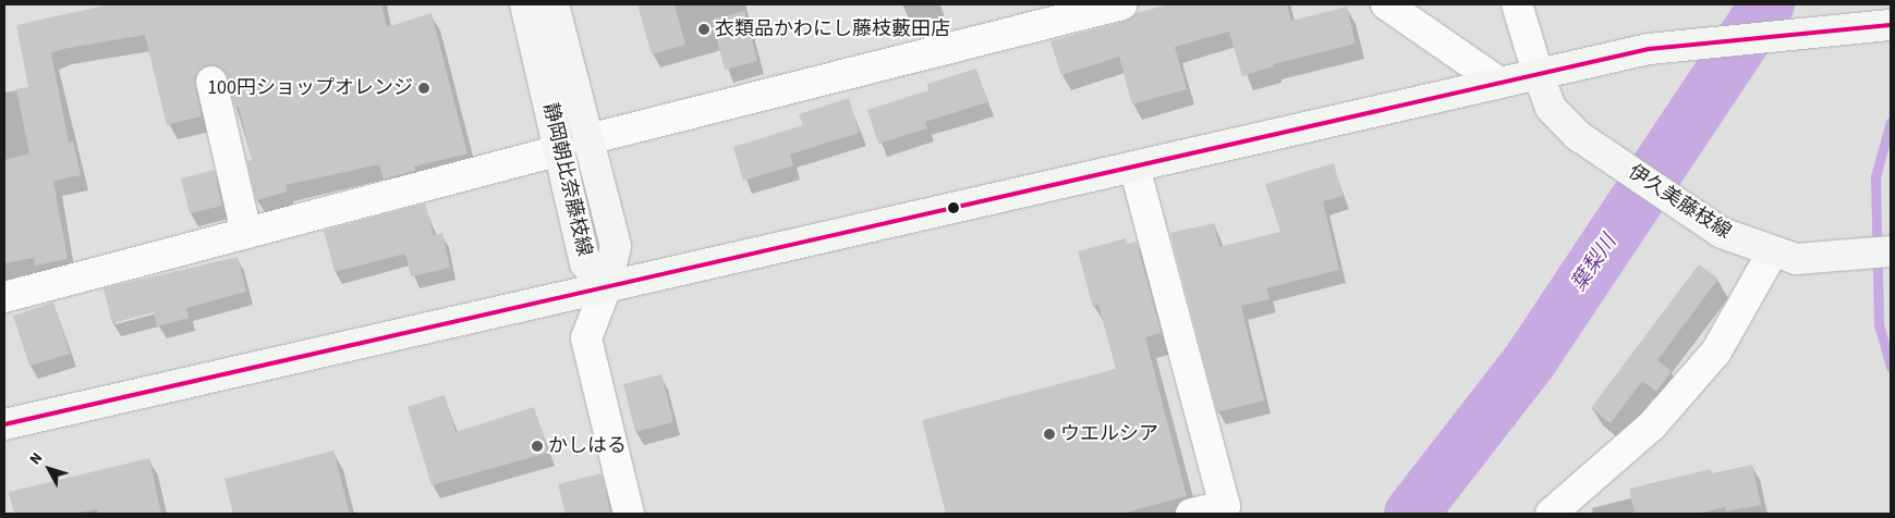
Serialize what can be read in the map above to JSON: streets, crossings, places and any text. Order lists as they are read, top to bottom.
{
  "streets": {
    "main road": ["静岡朝比奈藤枝線", "伊久美藤枝線"]
  },
  "water": ["葉梨川"],
  "places": [
    "衣類品かわにし藤枝藪田店",
    "100円ショップオレンジ",
    "ウエルシア",
    "かしはる"
  ],
  "north": "top left"
}
